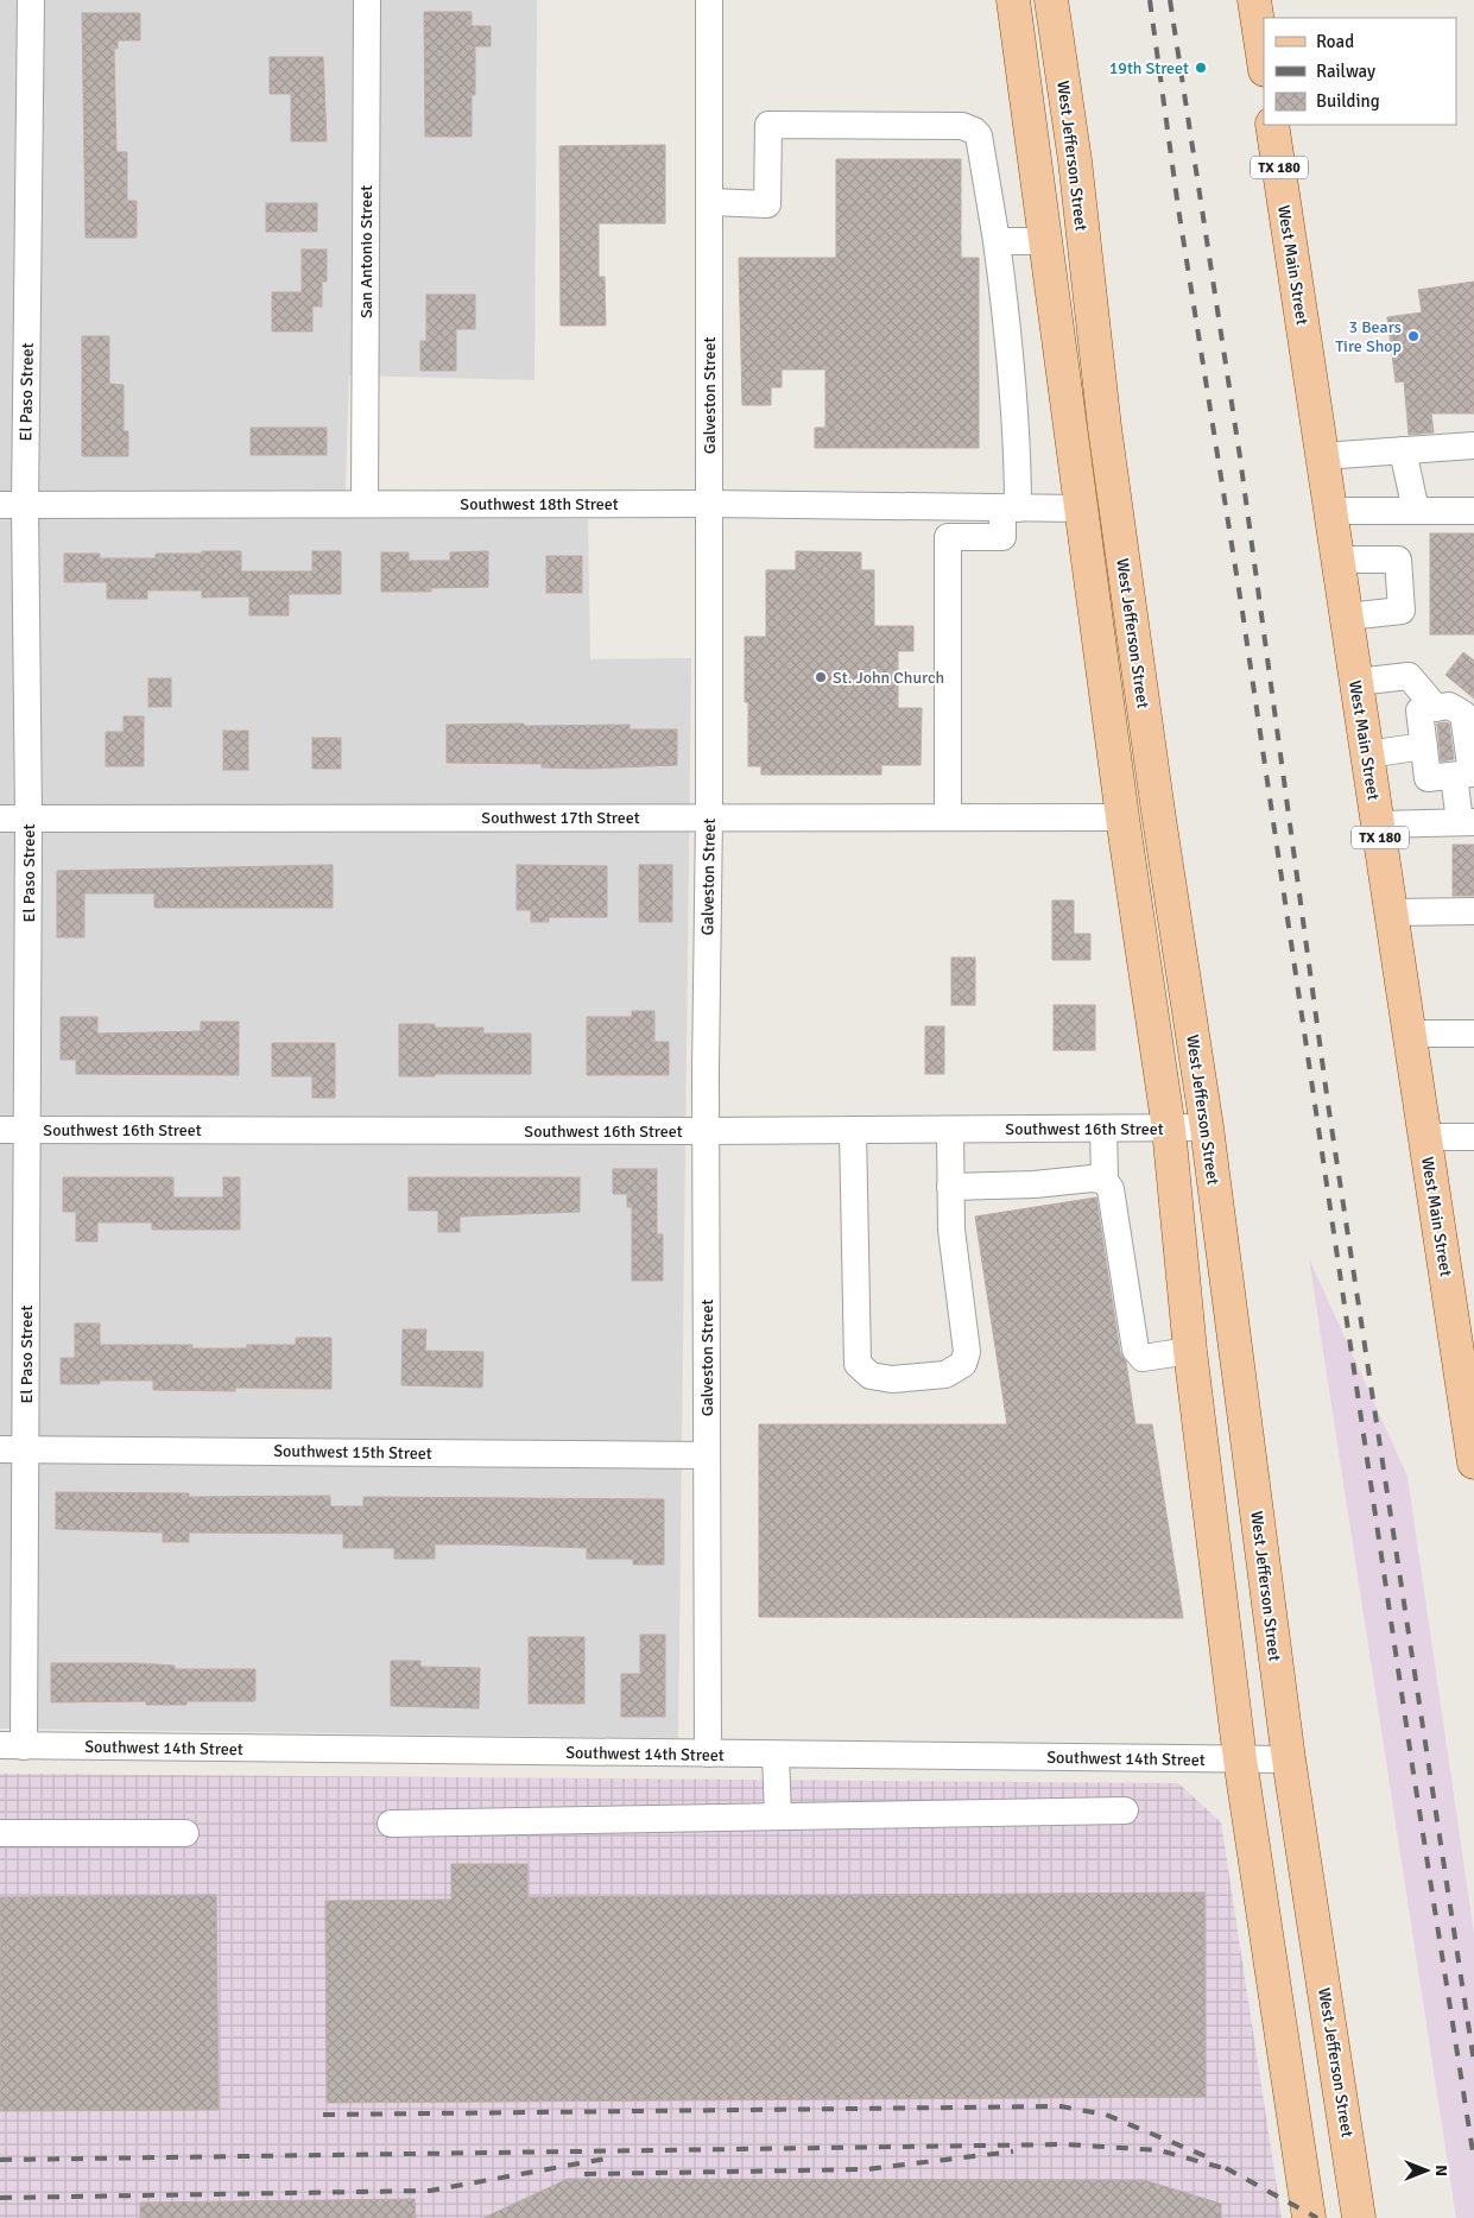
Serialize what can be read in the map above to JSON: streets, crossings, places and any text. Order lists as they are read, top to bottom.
{
  "streets": {
    "main road": ["West Jefferson Street", "TX 180", "West Main Street"],
    "street": [
      "San Antonio Street",
      "El Paso Street",
      "Galveston Street",
      "Southwest 18th Street",
      "Southwest 17th Street",
      "Southwest 16th Street",
      "Southwest 15th Street",
      "Southwest 14th Street"
    ]
  },
  "crossings": [
    ["West Jefferson Street", "Southwest 16th Street"],
    ["West Jefferson Street", "Southwest 14th Street"],
    ["San Antonio Street", "Southwest 18th Street"],
    ["El Paso Street", "Southwest 18th Street"],
    ["El Paso Street", "Southwest 17th Street"],
    ["El Paso Street", "Southwest 16th Street"],
    ["El Paso Street", "Southwest 15th Street"],
    ["El Paso Street", "Southwest 14th Street"],
    ["Galveston Street", "Southwest 18th Street"],
    ["Galveston Street", "Southwest 17th Street"],
    ["Galveston Street", "Southwest 16th Street"],
    ["Galveston Street", "Southwest 15th Street"],
    ["Galveston Street", "Southwest 14th Street"]
  ],
  "places": ["19th Street", "3 Bears Tire Shop", "St. John Church"],
  "legend": ["Road", "Railway", "Building"],
  "north": "right"
}
